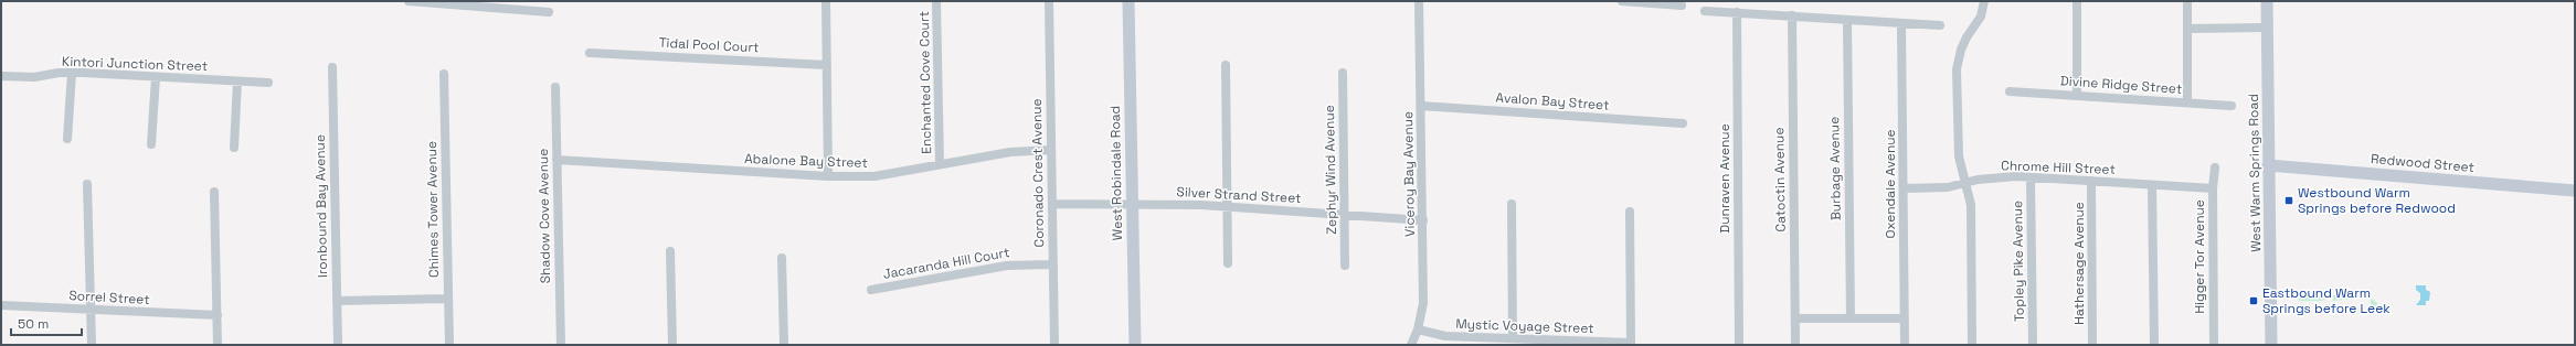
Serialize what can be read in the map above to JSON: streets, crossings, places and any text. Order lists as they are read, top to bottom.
{
  "streets": {
    "main road": ["Redwood Street", "West Robindale Road", "West Warm Springs Road"],
    "street": [
      "Tidal Pool Court",
      "Kintori Junction Street",
      "Enchanted Cove Court",
      "Divine Ridge Street",
      "Avalon Bay Street",
      "Abalone Bay Street",
      "Chrome Hill Street",
      "Burbage Avenue",
      "Zephyr Wind Avenue",
      "Coronado Crest Avenue",
      "Viceroy Bay Avenue",
      "Dunraven Avenue",
      "Catoctin Avenue",
      "Oxendale Avenue",
      "Silver Strand Street",
      "Ironbound Bay Avenue",
      "Chimes Tower Avenue",
      "Shadow Cove Avenue",
      "Higger Tor Avenue",
      "Topley Pike Avenue",
      "Jacaranda Hill Court",
      "Hathersage Avenue",
      "Sorrel Street",
      "Mystic Voyage Street"
    ]
  },
  "crossings": [
    ["Enchanted Cove Court", "Abalone Bay Street"],
    ["Avalon Bay Street", "Viceroy Bay Avenue"],
    ["Abalone Bay Street", "Coronado Crest Avenue"],
    ["Abalone Bay Street", "Shadow Cove Avenue"],
    ["Redwood Street", "West Warm Springs Road"],
    ["Chrome Hill Street", "Oxendale Avenue"],
    ["Chrome Hill Street", "Higger Tor Avenue"],
    ["Chrome Hill Street", "Topley Pike Avenue"],
    ["Chrome Hill Street", "Hathersage Avenue"],
    ["Zephyr Wind Avenue", "Silver Strand Street"],
    ["Coronado Crest Avenue", "Silver Strand Street"],
    ["Coronado Crest Avenue", "Jacaranda Hill Court"],
    ["West Robindale Road", "Silver Strand Street"],
    ["Viceroy Bay Avenue", "Silver Strand Street"],
    ["Viceroy Bay Avenue", "Mystic Voyage Street"]
  ],
  "places": {
    "transit": ["Westbound Warm Springs before Redwood", "Eastbound Warm Springs before Leek"]
  },
  "scale_bar": "50 m"
}
